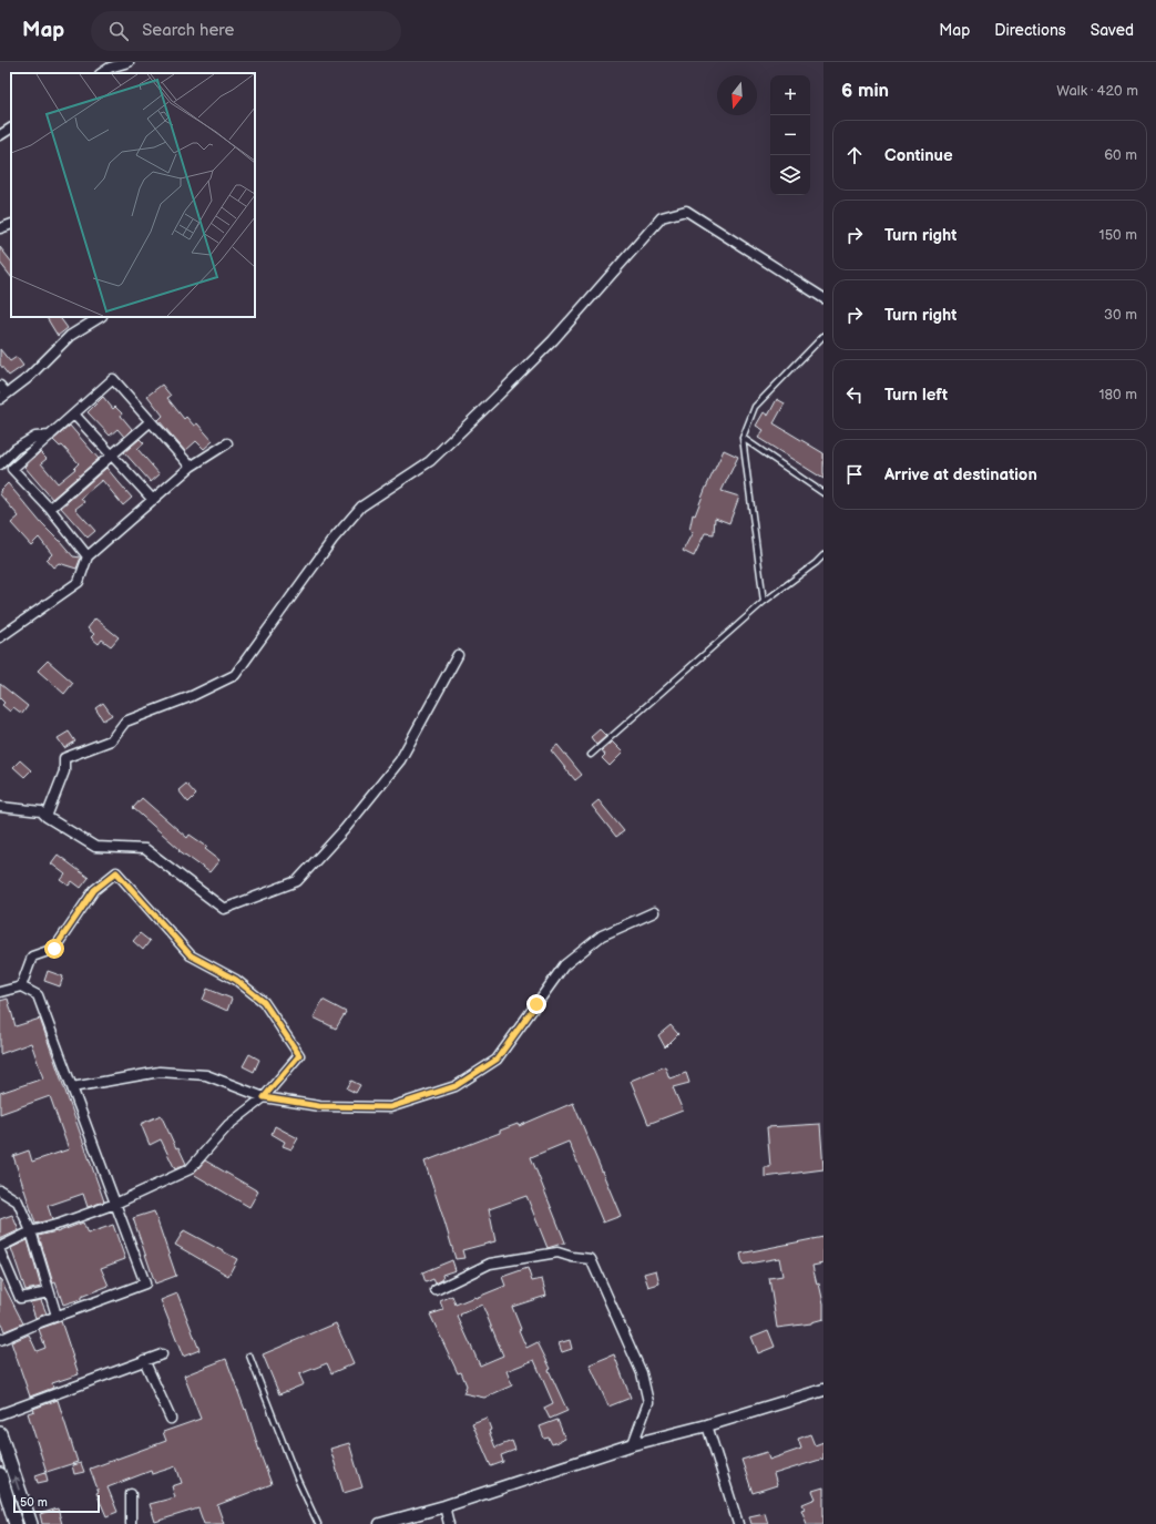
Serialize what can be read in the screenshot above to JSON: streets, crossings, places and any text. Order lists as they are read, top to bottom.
{
  "scale_bar": "50 m",
  "north": "bottom",
  "page": {
    "header": "Map",
    "search": "Search here",
    "nav": ["Map", "Directions", "Saved"],
    "heading": ["6 min", "Walk · 420 m"],
    "map_buttons": ["+", "−"],
    "list": [
      ["Continue", "60 m"],
      ["Turn right", "150 m"],
      ["Turn right", "30 m"],
      ["Turn left", "180 m"],
      "Arrive at destination"
    ],
    "scale": "50 m"
  }
}
